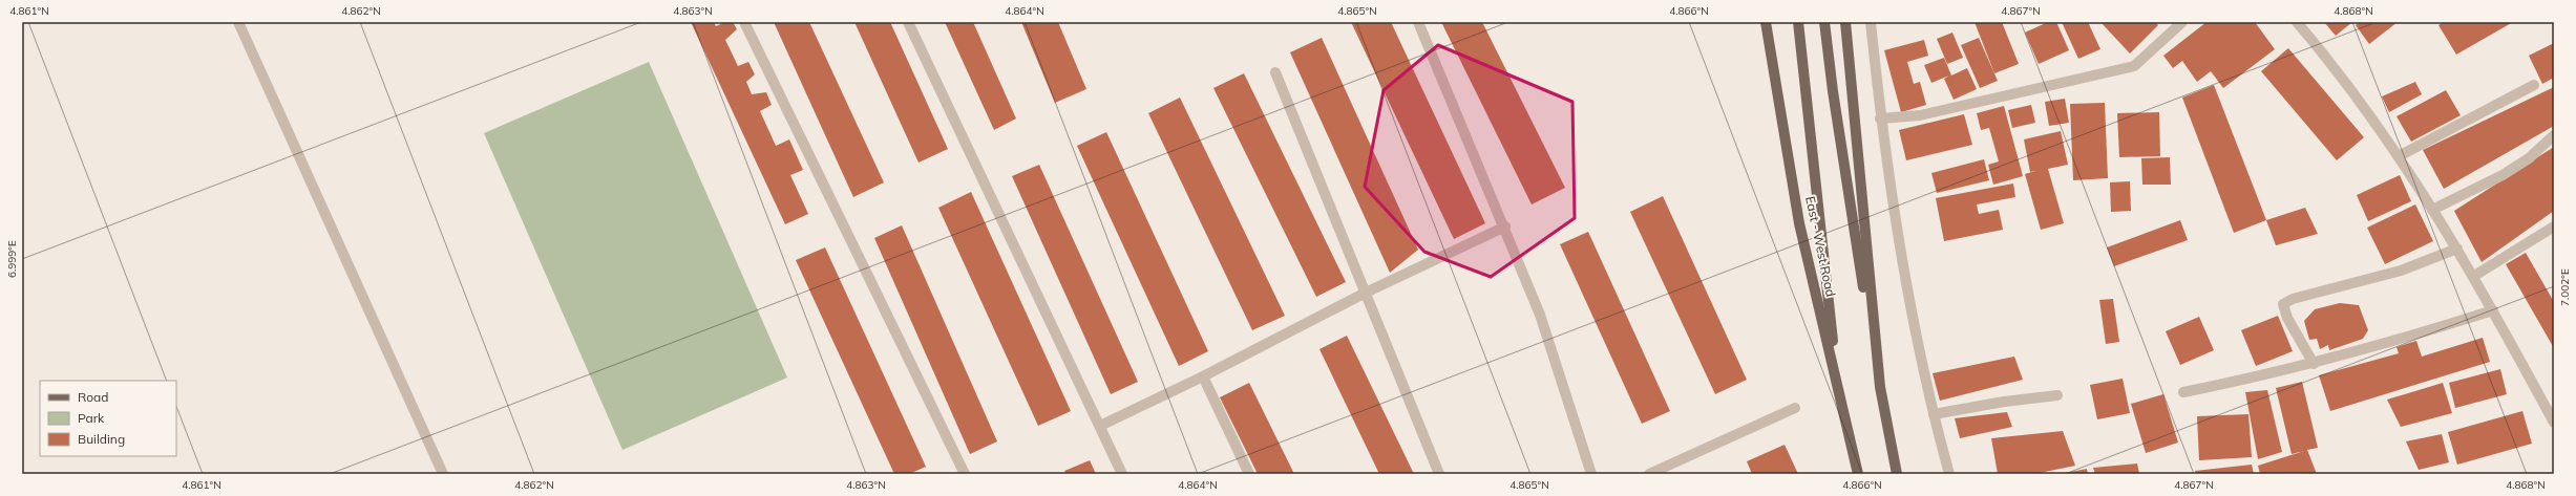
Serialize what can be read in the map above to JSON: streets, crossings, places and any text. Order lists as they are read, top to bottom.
{
  "streets": {
    "main road": ["East - West Road"]
  },
  "legend": ["Road", "Park", "Building"],
  "coordinates": [
    "4.861°N",
    "4.862°N",
    "4.863°N",
    "4.864°N",
    "4.865°N",
    "4.866°N",
    "4.867°N",
    "4.868°N",
    "6.999°E",
    "7.002°E"
  ]
}
